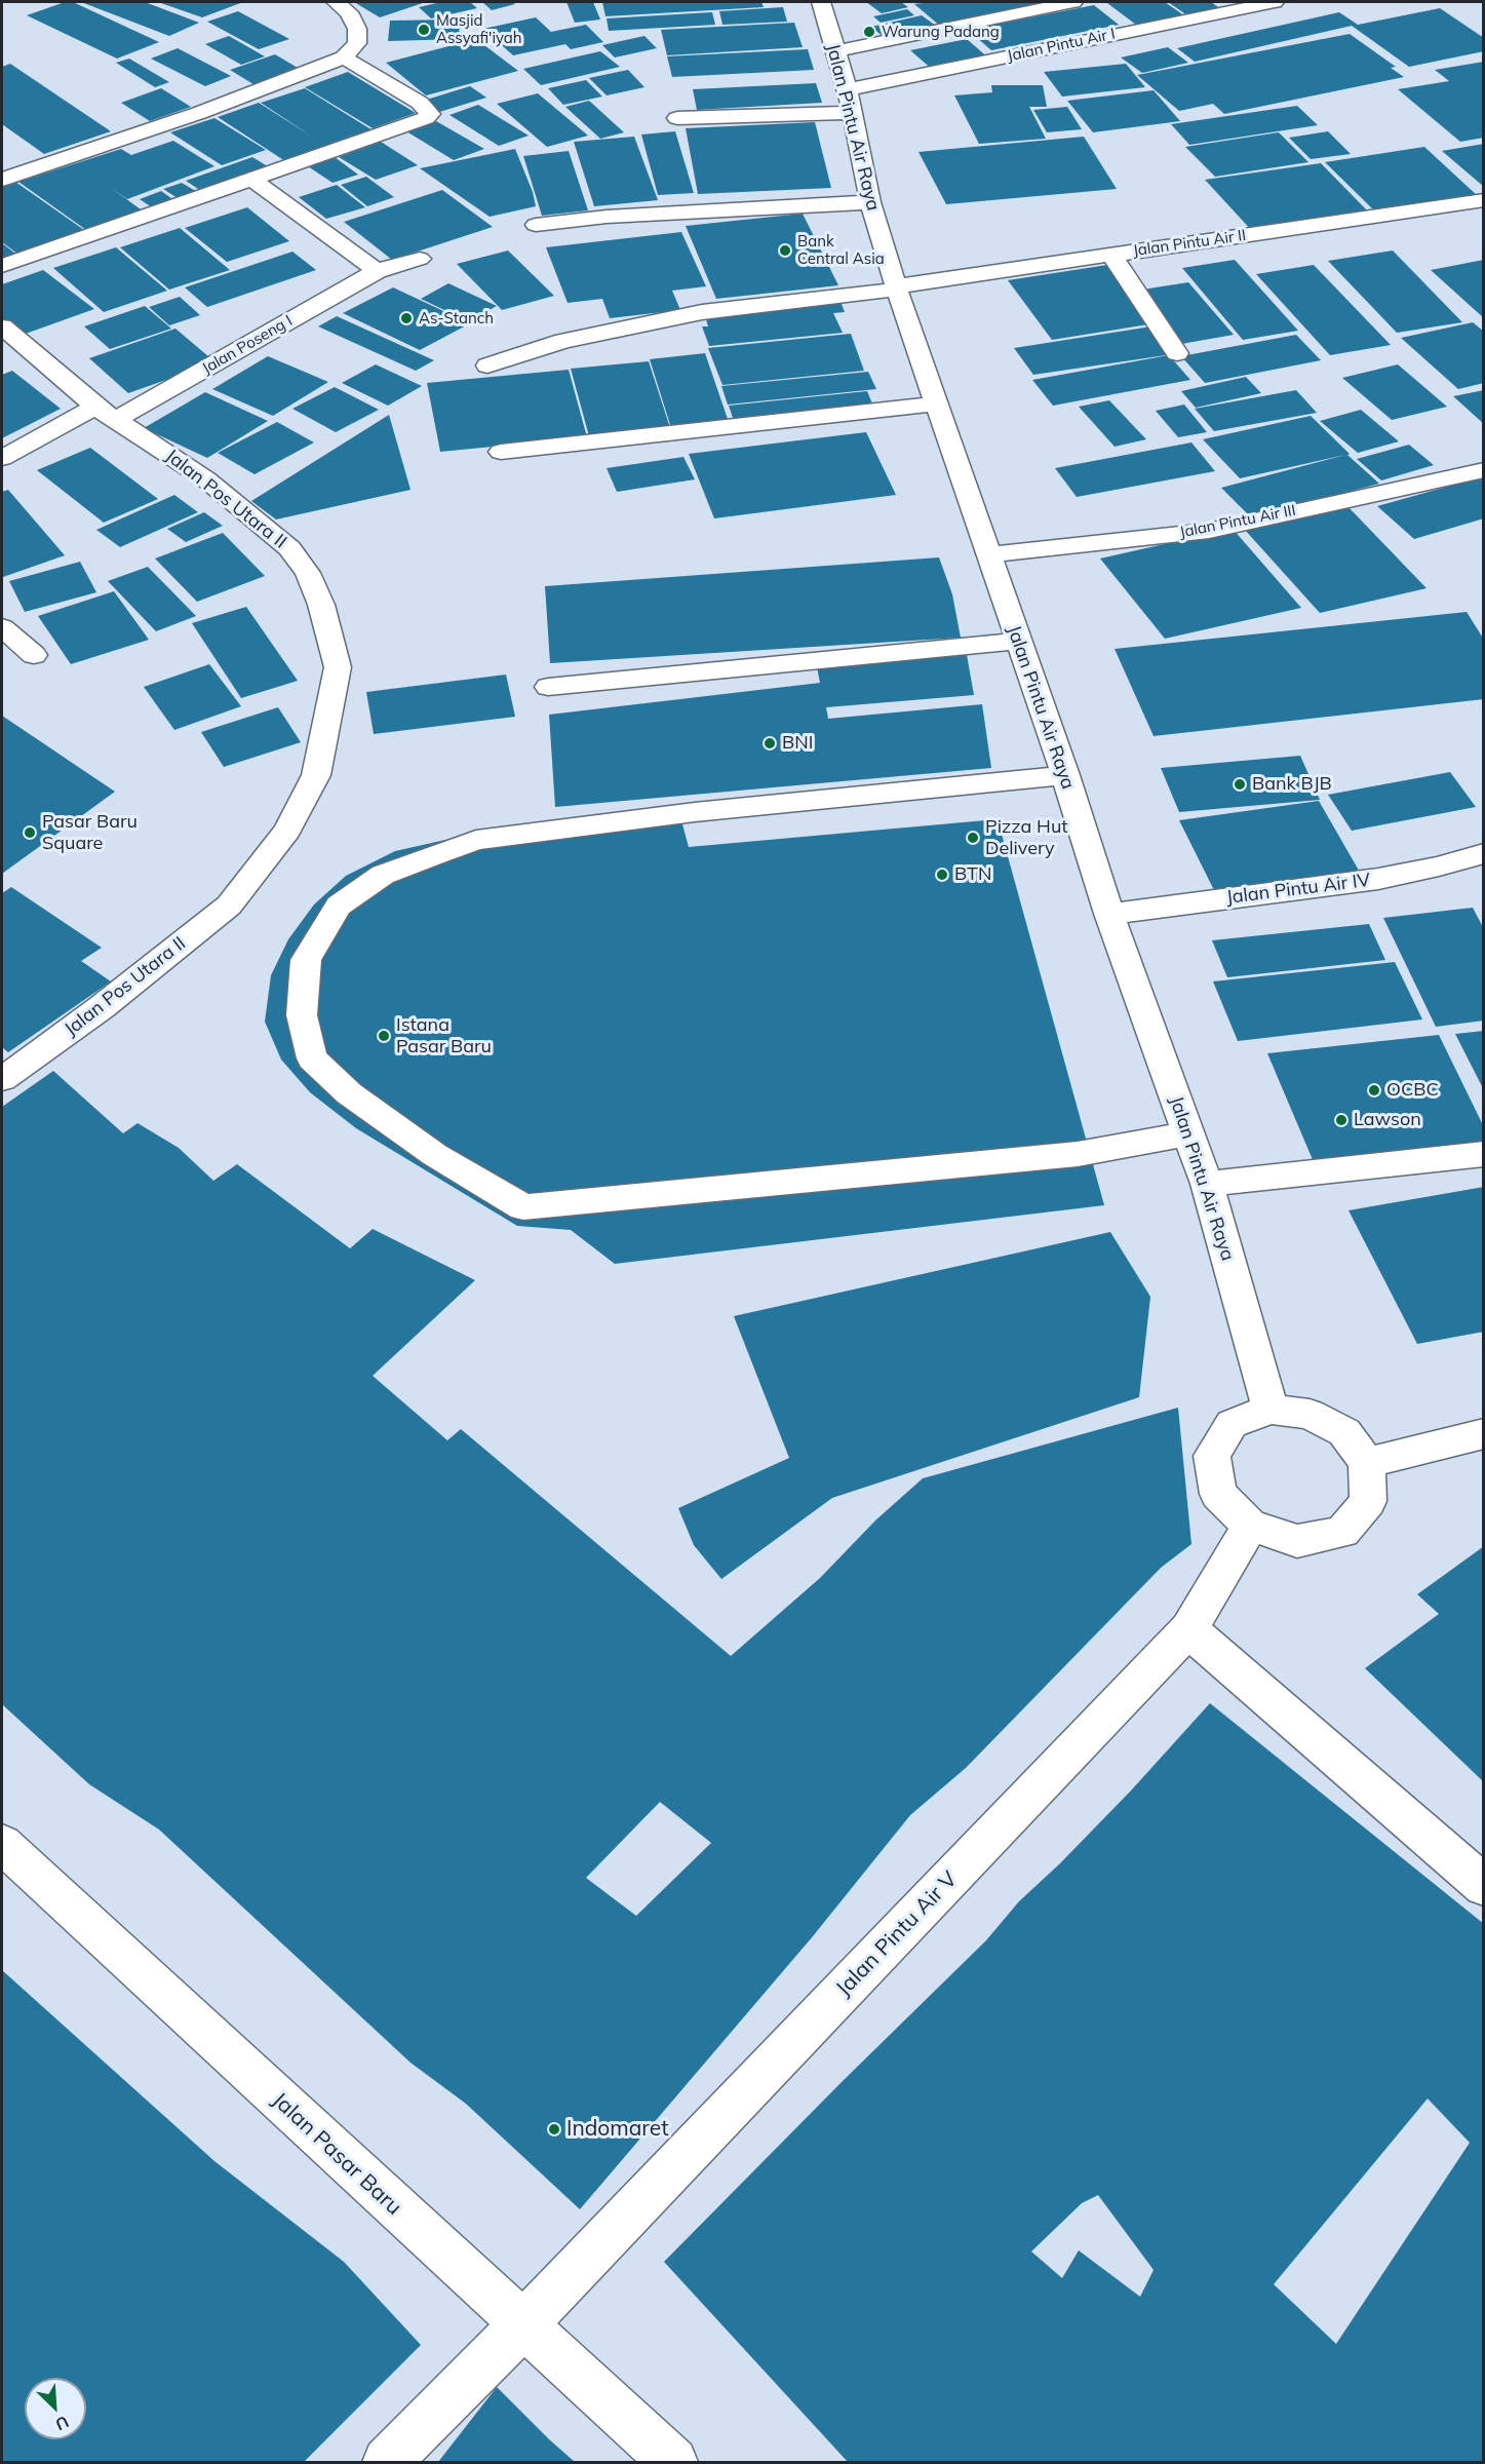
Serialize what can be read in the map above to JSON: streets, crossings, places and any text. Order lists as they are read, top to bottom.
{
  "streets": {
    "street": [
      "Jalan Pintu Air I",
      "Jalan Pintu Air Raya",
      "Jalan Pintu Air II",
      "Jalan Poseng I",
      "Jalan Pos Utara II",
      "Jalan Pintu Air III",
      "Jalan Pintu Air IV",
      "Jalan Pintu Air V",
      "Jalan Pasar Baru"
    ]
  },
  "crossings": [
    ["Jalan Pintu Air I", "Jalan Pintu Air Raya"],
    ["Jalan Pintu Air Raya", "Jalan Pintu Air II"],
    ["Jalan Pintu Air Raya", "Jalan Pintu Air III"],
    ["Jalan Pintu Air Raya", "Jalan Pintu Air IV"],
    ["Jalan Pintu Air Raya", "Jalan Pintu Air V"],
    ["Jalan Poseng I", "Jalan Pos Utara II"],
    ["Jalan Pintu Air V", "Jalan Pasar Baru"]
  ],
  "places": [
    "Masjid Assyafi'iyah",
    "Warung Padang",
    "Bank Central Asia",
    "As-Stanch",
    "BNI",
    "Bank BJB",
    "Pasar Baru Square",
    "Pizza Hut Delivery",
    "BTN",
    "Istana Pasar Baru",
    "OCBC",
    "Lawson",
    "Indomaret"
  ],
  "north": "bottom right"
}
